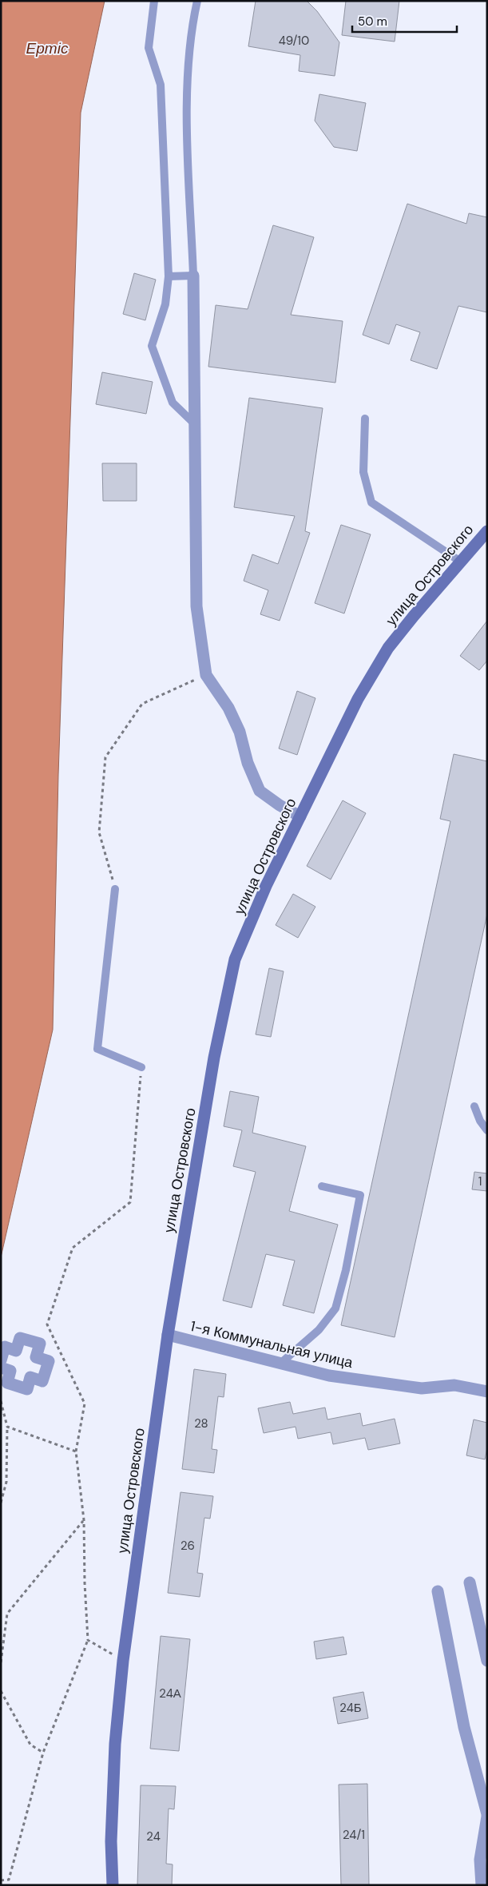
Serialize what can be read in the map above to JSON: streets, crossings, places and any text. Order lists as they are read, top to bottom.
{
  "streets": {
    "main road": ["улица Островского"],
    "street": ["1-я Коммунальная улица"]
  },
  "crossings": [
    ["улица Островского", "1-я Коммунальная улица"]
  ],
  "water": ["Ертіс"],
  "house_numbers": [
    "49/10",
    "1",
    "28",
    "26",
    "24А",
    "24Б",
    "24/1",
    "24"
  ],
  "scale_bar": "50 m"
}
